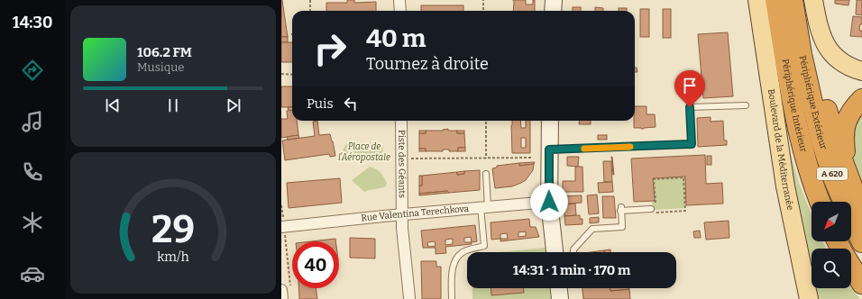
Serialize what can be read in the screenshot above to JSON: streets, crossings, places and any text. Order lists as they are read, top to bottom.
{
  "streets": {
    "highway": ["Périphérique Extérieur", "Périphérique Intérieur", "A 620"],
    "main road": ["Boulevard de la Méditerranée"],
    "street": ["Piste des Géants", "Rue Valentina Terechkova"]
  },
  "crossings": [
    ["Piste des Géants", "Rue Valentina Terechkova"]
  ],
  "parks": ["Place de l'Aéropostale"],
  "north": "bottom left",
  "page": {
    "tabs": "14:30",
    "turn": ["40 m", "Tournez à droite"],
    "song": ["106.2 FM", "Musique"],
    "then": "Puis",
    "limit": "40",
    "trip": "14:31 · 1 min · 170 m",
    "gauge": ["29", "km/h"]
  }
}
